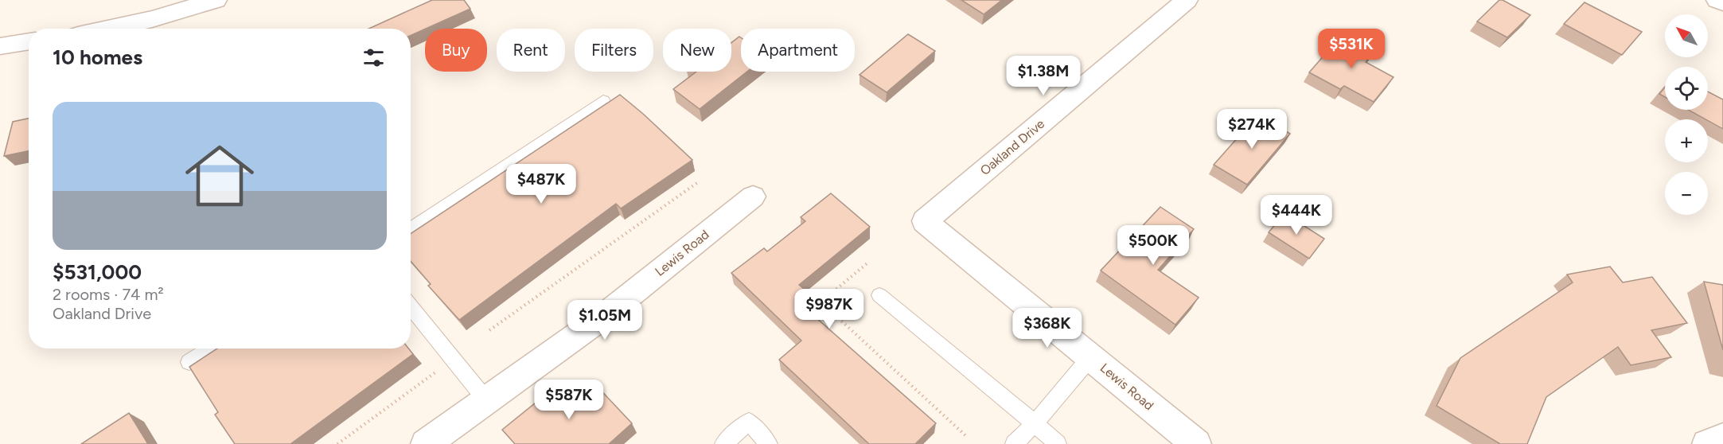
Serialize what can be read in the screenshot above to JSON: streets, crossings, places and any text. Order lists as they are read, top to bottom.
{
  "streets": {
    "street": ["Oakland Drive", "Lewis Road"]
  },
  "crossings": [
    ["Oakland Drive", "Lewis Road"]
  ],
  "north": "top left",
  "page": {
    "map_buttons": ["+", "−"],
    "price": [
      "$531K",
      "$1.38M",
      "$274K",
      "$487K",
      "$444K",
      "$500K",
      "$987K",
      "$1.05M",
      "$368K",
      "$587K"
    ],
    "chip": [
      "Buy",
      "Rent",
      "Filters",
      "New",
      "Apartment"
    ],
    "heading": "10 homes",
    "list": [
      {
        "name": "$531,000",
        "note": "2 rooms · 74 m² · Oakland Drive"
      }
    ]
  }
}
